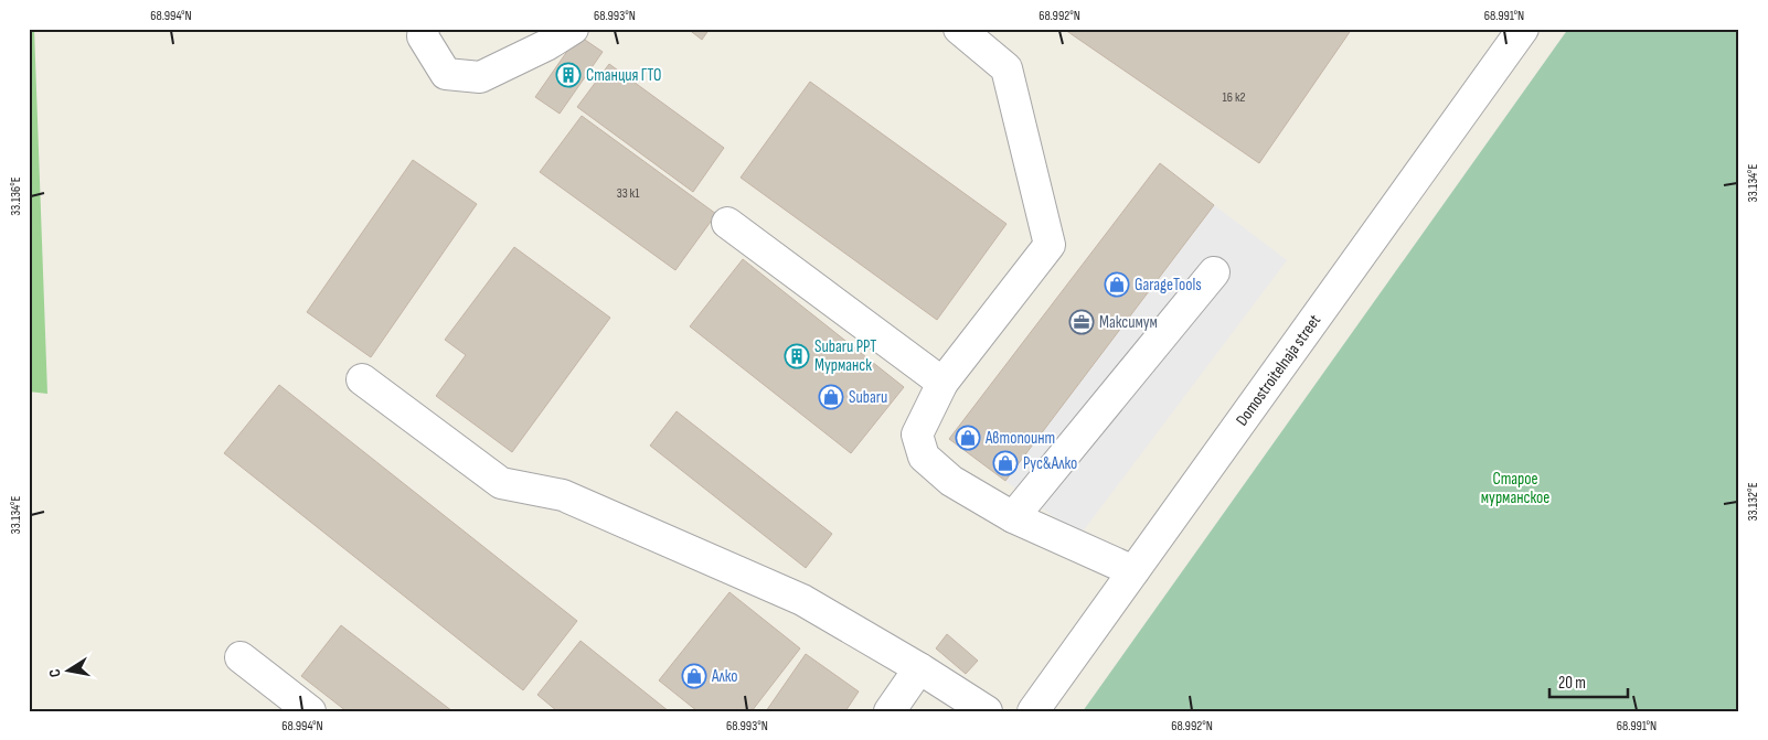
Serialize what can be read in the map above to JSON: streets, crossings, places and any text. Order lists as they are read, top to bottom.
{
  "streets": {
    "street": ["Domostroitelnaja street"]
  },
  "parks": ["Старое мурманское"],
  "places": {
    "building": ["Станция ГТО", "Subaru РРТ Мурманск"],
    "shop": [
      "GarageTools",
      "Subaru",
      "Автопоинт",
      "Рус&Алко",
      "Алко"
    ],
    "office": ["Максимум"]
  },
  "house_numbers": ["16 к2", "33 к1"],
  "scale_bar": "20 m",
  "north": "left",
  "coordinates": [
    "68.994°N",
    "68.993°N",
    "68.992°N",
    "68.991°N",
    "33.134°E",
    "33.136°E",
    "33.132°E"
  ]
}
